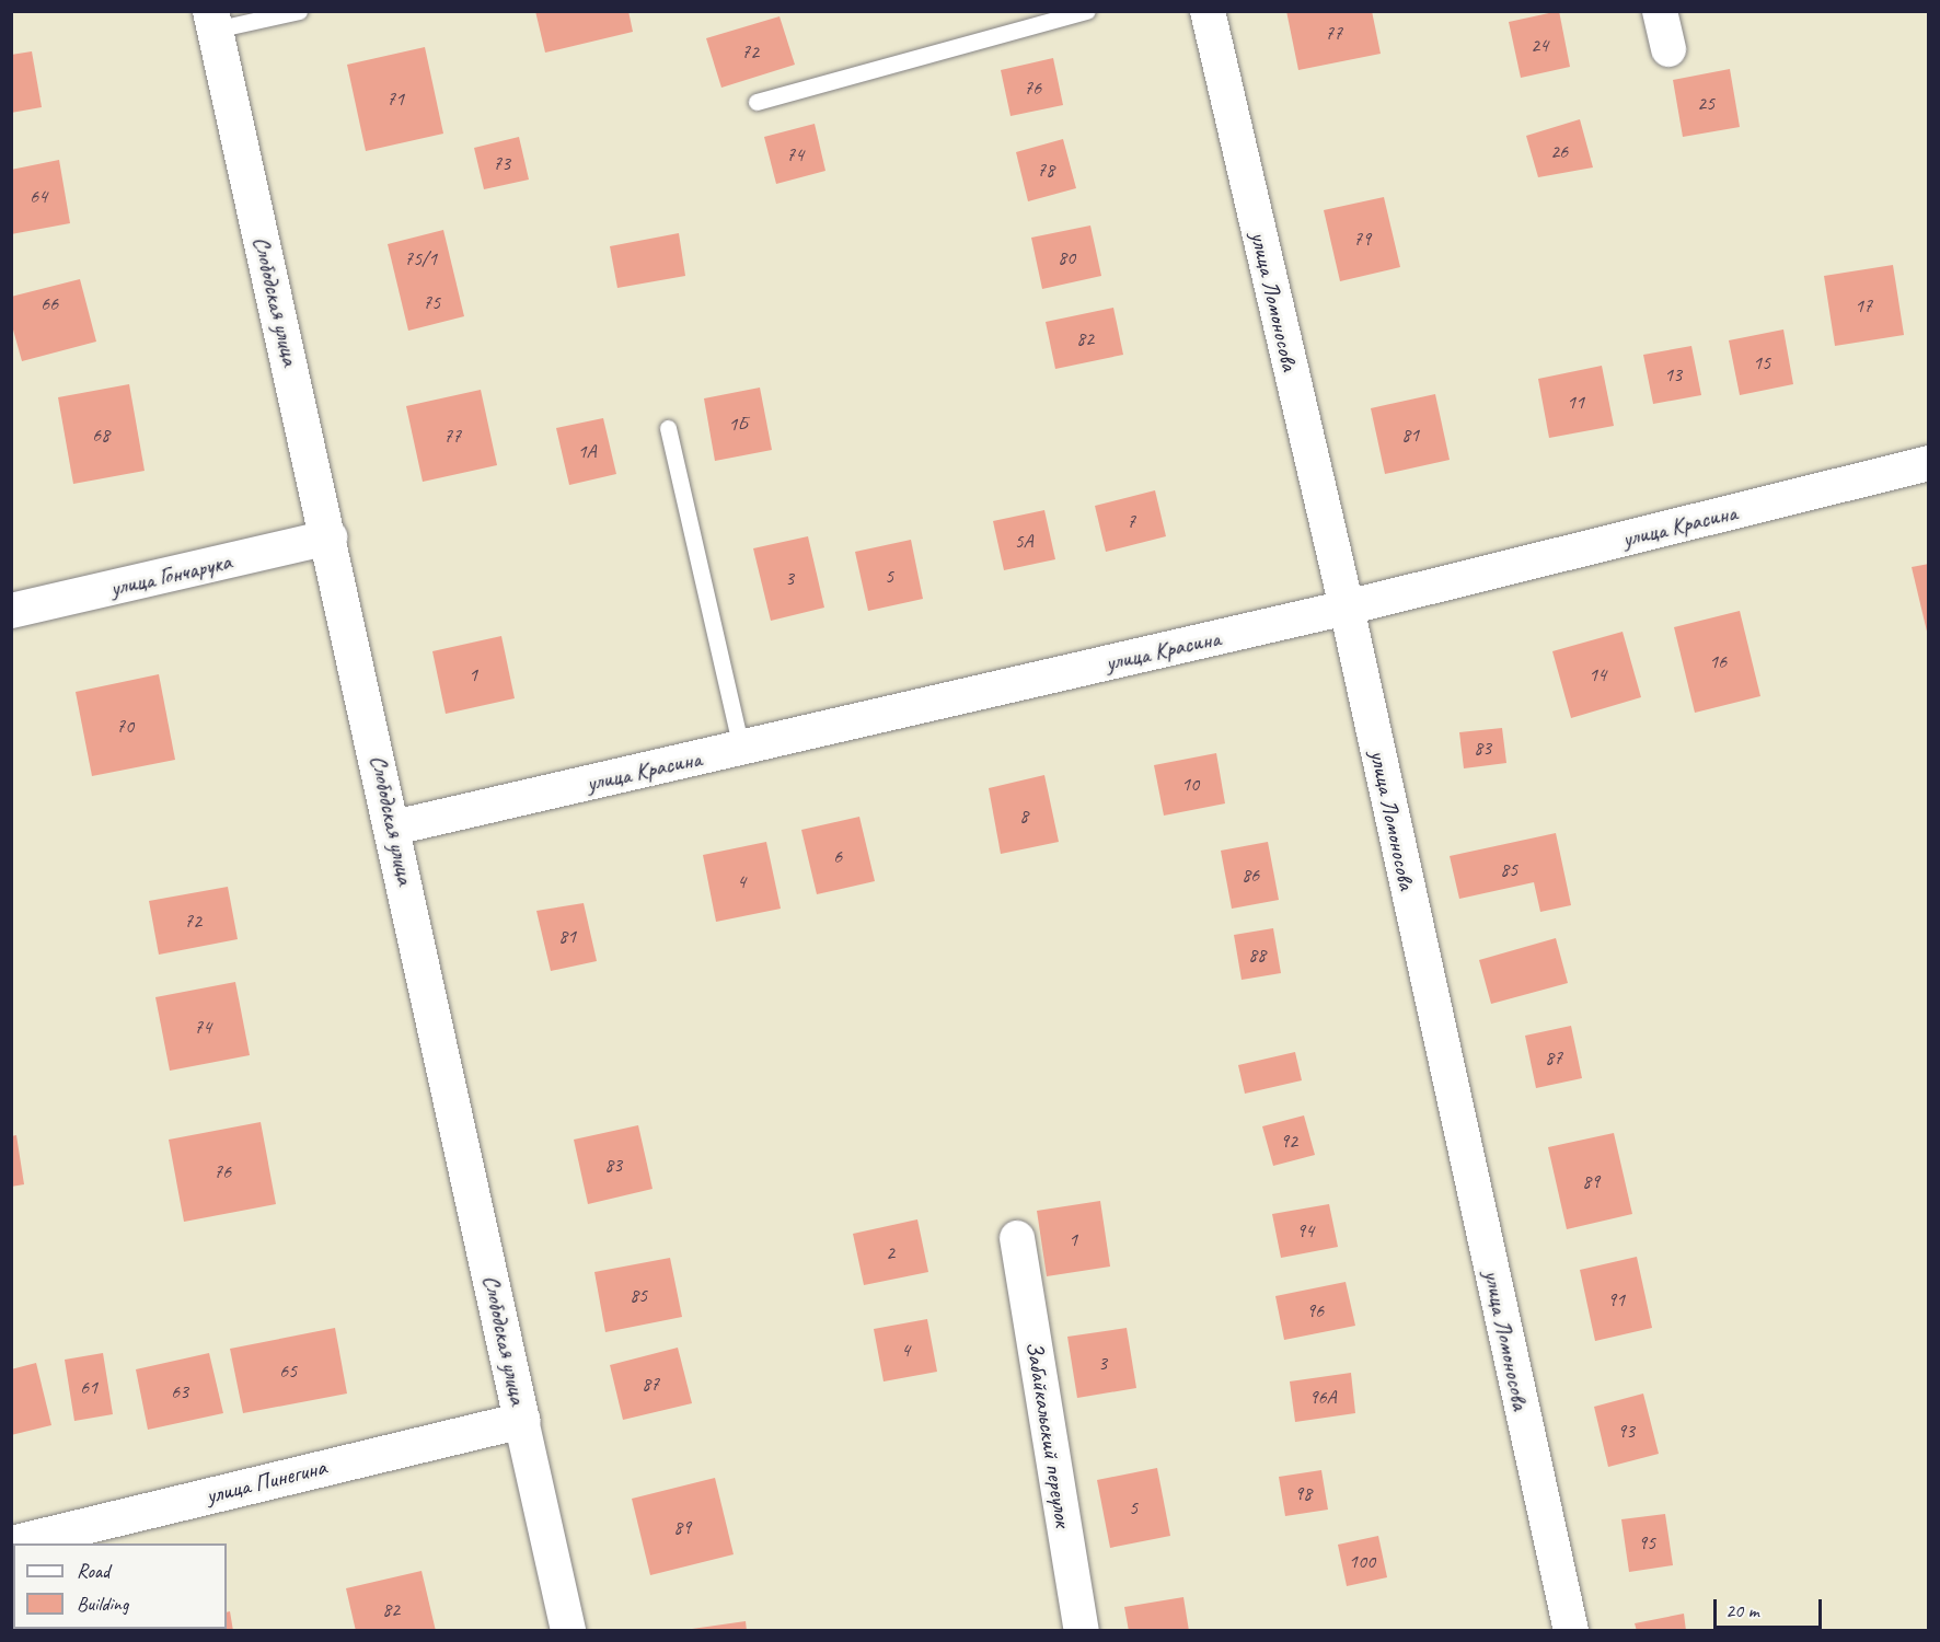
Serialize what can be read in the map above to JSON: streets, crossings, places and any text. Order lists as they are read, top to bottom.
{
  "streets": {
    "street": [
      "Слободская улица",
      "улица Ломоносова",
      "улица Красина",
      "улица Гончарука",
      "Забайкальский переулок",
      "улица Пинегина"
    ]
  },
  "crossings": [
    ["Слободская улица", "улица Красина"],
    ["Слободская улица", "улица Гончарука"],
    ["Слободская улица", "улица Пинегина"],
    ["улица Ломоносова", "улица Красина"]
  ],
  "house_numbers": [
    "77",
    "24",
    "72",
    "76",
    "71",
    "25",
    "26",
    "74",
    "73",
    "78",
    "64",
    "79",
    "80",
    "75/1",
    "75",
    "66",
    "17",
    "82",
    "15",
    "13",
    "11",
    "1Б",
    "68",
    "81",
    "77",
    "1А",
    "7",
    "5А",
    "5",
    "3",
    "16",
    "1",
    "14",
    "70",
    "83",
    "10",
    "8",
    "6",
    "85",
    "86",
    "4",
    "72",
    "81",
    "88",
    "74",
    "87",
    "92",
    "83",
    "76",
    "89",
    "94",
    "1",
    "2",
    "85",
    "91",
    "96",
    "4",
    "3",
    "65",
    "87",
    "61",
    "63",
    "96А",
    "93",
    "98",
    "5",
    "89",
    "95",
    "100",
    "82"
  ],
  "legend": ["Road", "Building"],
  "scale_bar": "20 m"
}
